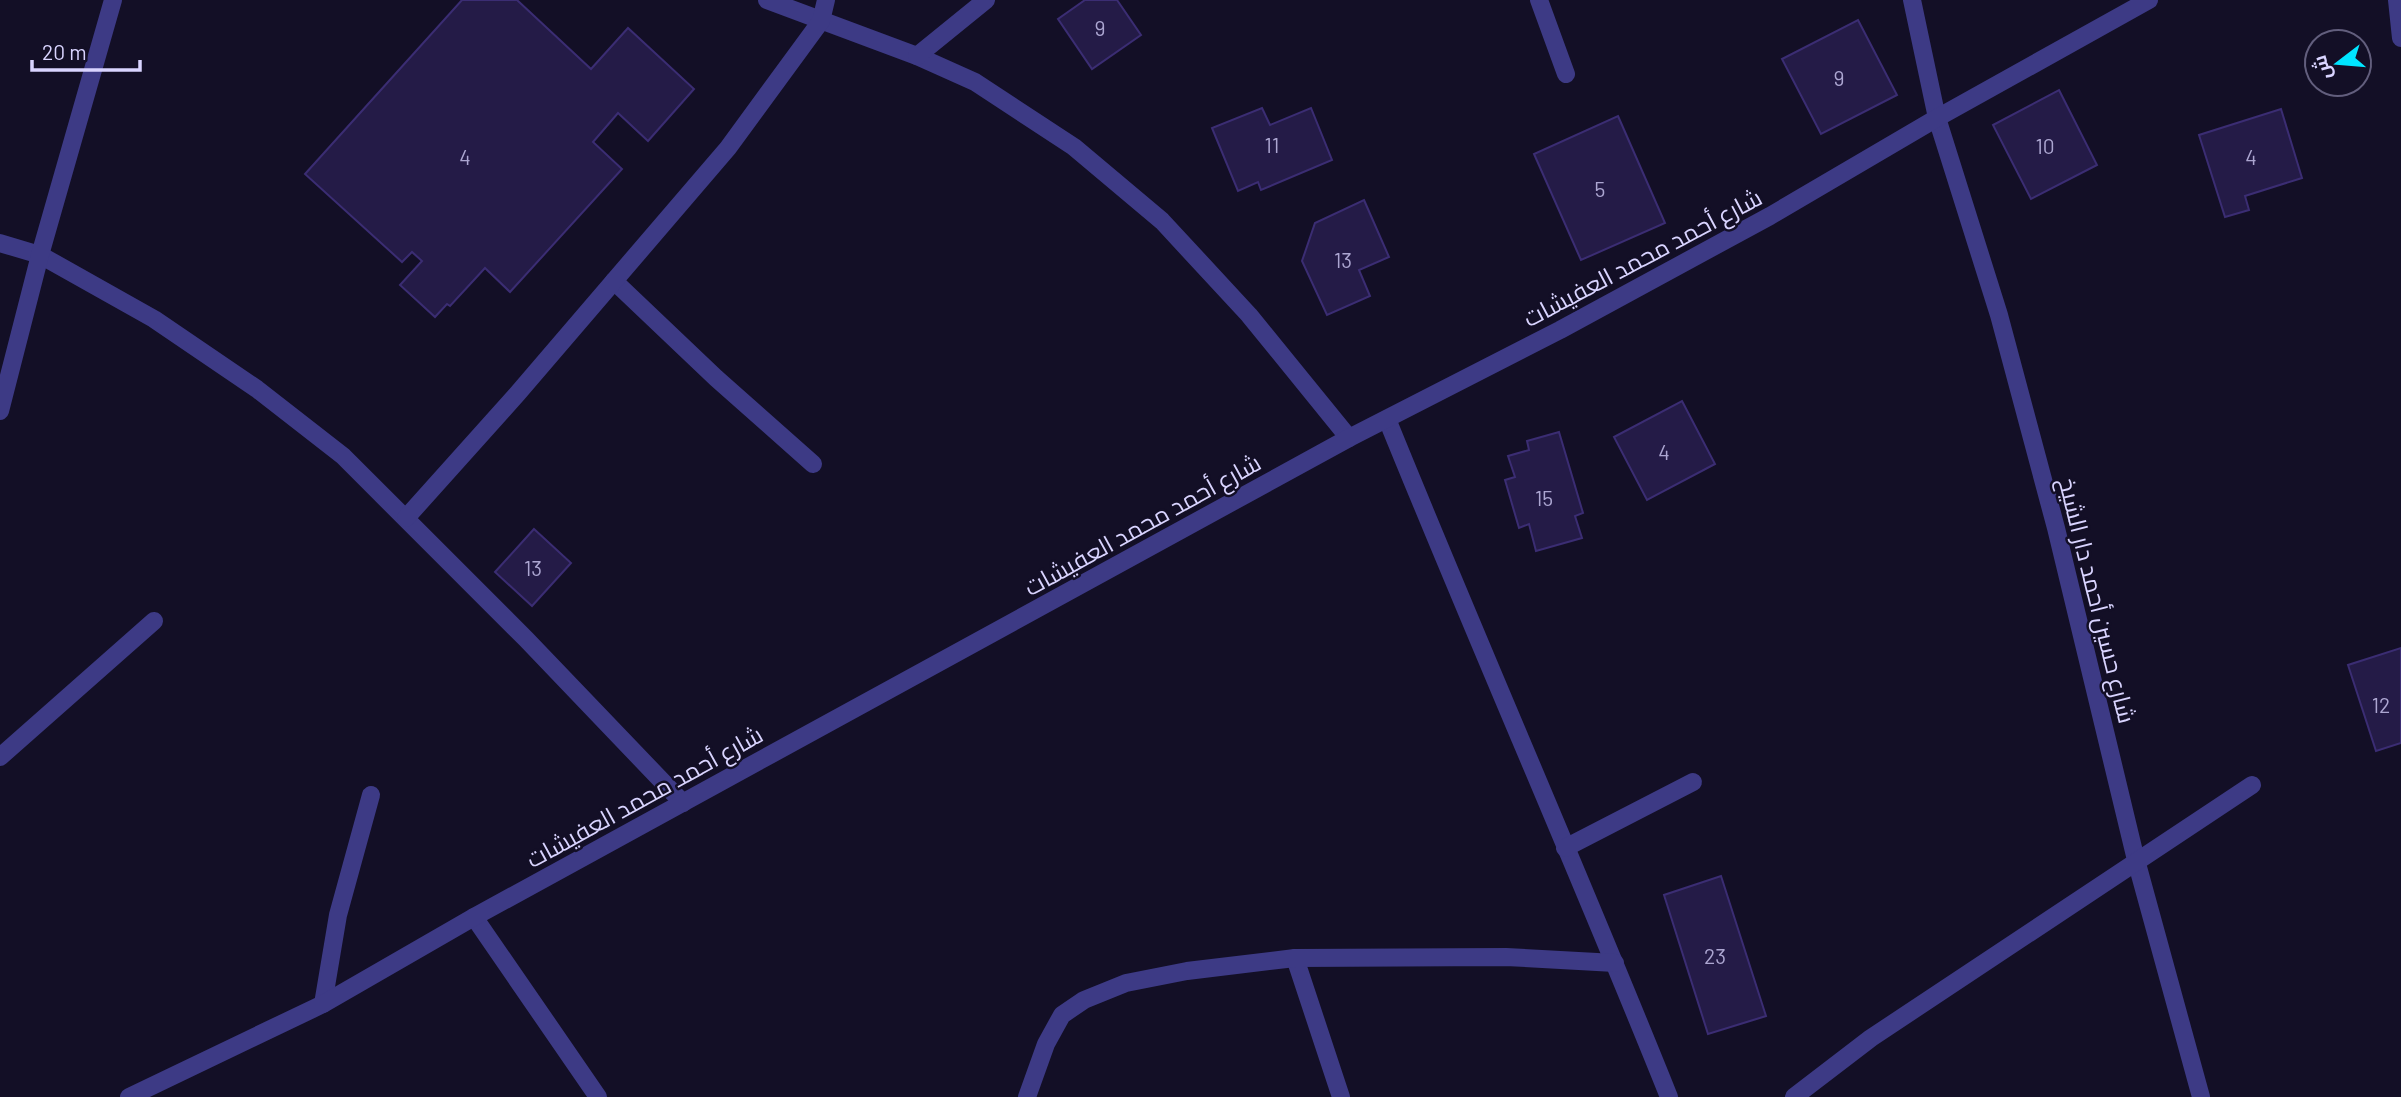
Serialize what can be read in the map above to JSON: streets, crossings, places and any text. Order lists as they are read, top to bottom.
{
  "streets": {
    "street": ["شارع أحمد محمد العفيشات", "شارع حسين أحمد دار الشيخ"]
  },
  "crossings": [
    ["شارع أحمد محمد العفيشات", "شارع حسين أحمد دار الشيخ"]
  ],
  "house_numbers": [
    "9",
    "9",
    "11",
    "10",
    "4",
    "4",
    "5",
    "13",
    "4",
    "15",
    "13",
    "12",
    "23"
  ],
  "scale_bar": "20 m",
  "north": "left"
}
